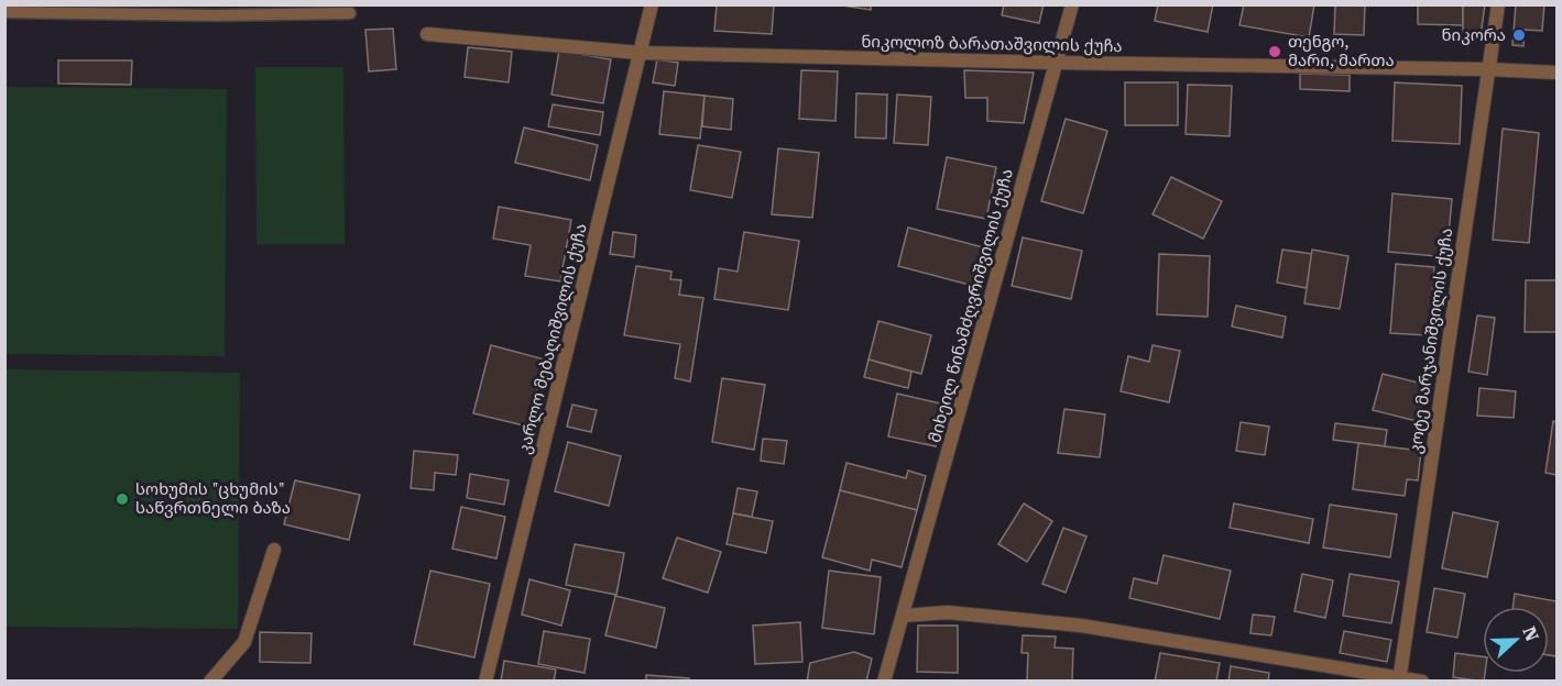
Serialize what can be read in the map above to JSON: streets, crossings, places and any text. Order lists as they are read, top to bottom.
{
  "streets": {
    "street": [
      "ნიკოლოზ ბარათაშვილის ქუჩა",
      "მიხეილ წინამძღვრიშვილის ქუჩა",
      "კარლო მებაღიშვილის ქუჩა",
      "კოტე მარჯანიშვილის ქუჩა"
    ]
  },
  "crossings": [
    ["ნიკოლოზ ბარათაშვილის ქუჩა", "მიხეილ წინამძღვრიშვილის ქუჩა"],
    ["ნიკოლოზ ბარათაშვილის ქუჩა", "კარლო მებაღიშვილის ქუჩა"],
    ["ნიკოლოზ ბარათაშვილის ქუჩა", "კოტე მარჯანიშვილის ქუჩა"]
  ],
  "places": ["ნიკორა", "თენგო, მარი, მართა", "სოხუმის \"ცხუმის\" საწვრთნელი ბაზა"],
  "north": "right"
}
